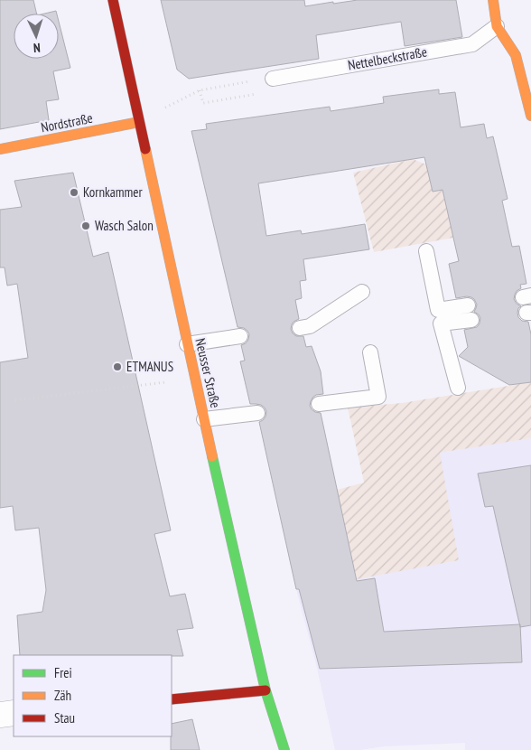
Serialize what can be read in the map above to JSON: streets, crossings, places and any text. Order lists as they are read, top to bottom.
{
  "streets": {
    "main road": ["Nordstraße", "Neusser Straße"],
    "lane": ["Nettelbeckstraße"]
  },
  "crossings": [
    ["Nordstraße", "Neusser Straße"]
  ],
  "places": ["Kornkammer", "Wasch Salon", "ETMANUS"],
  "legend": ["Frei", "Zäh", "Stau"],
  "north": "bottom"
}
